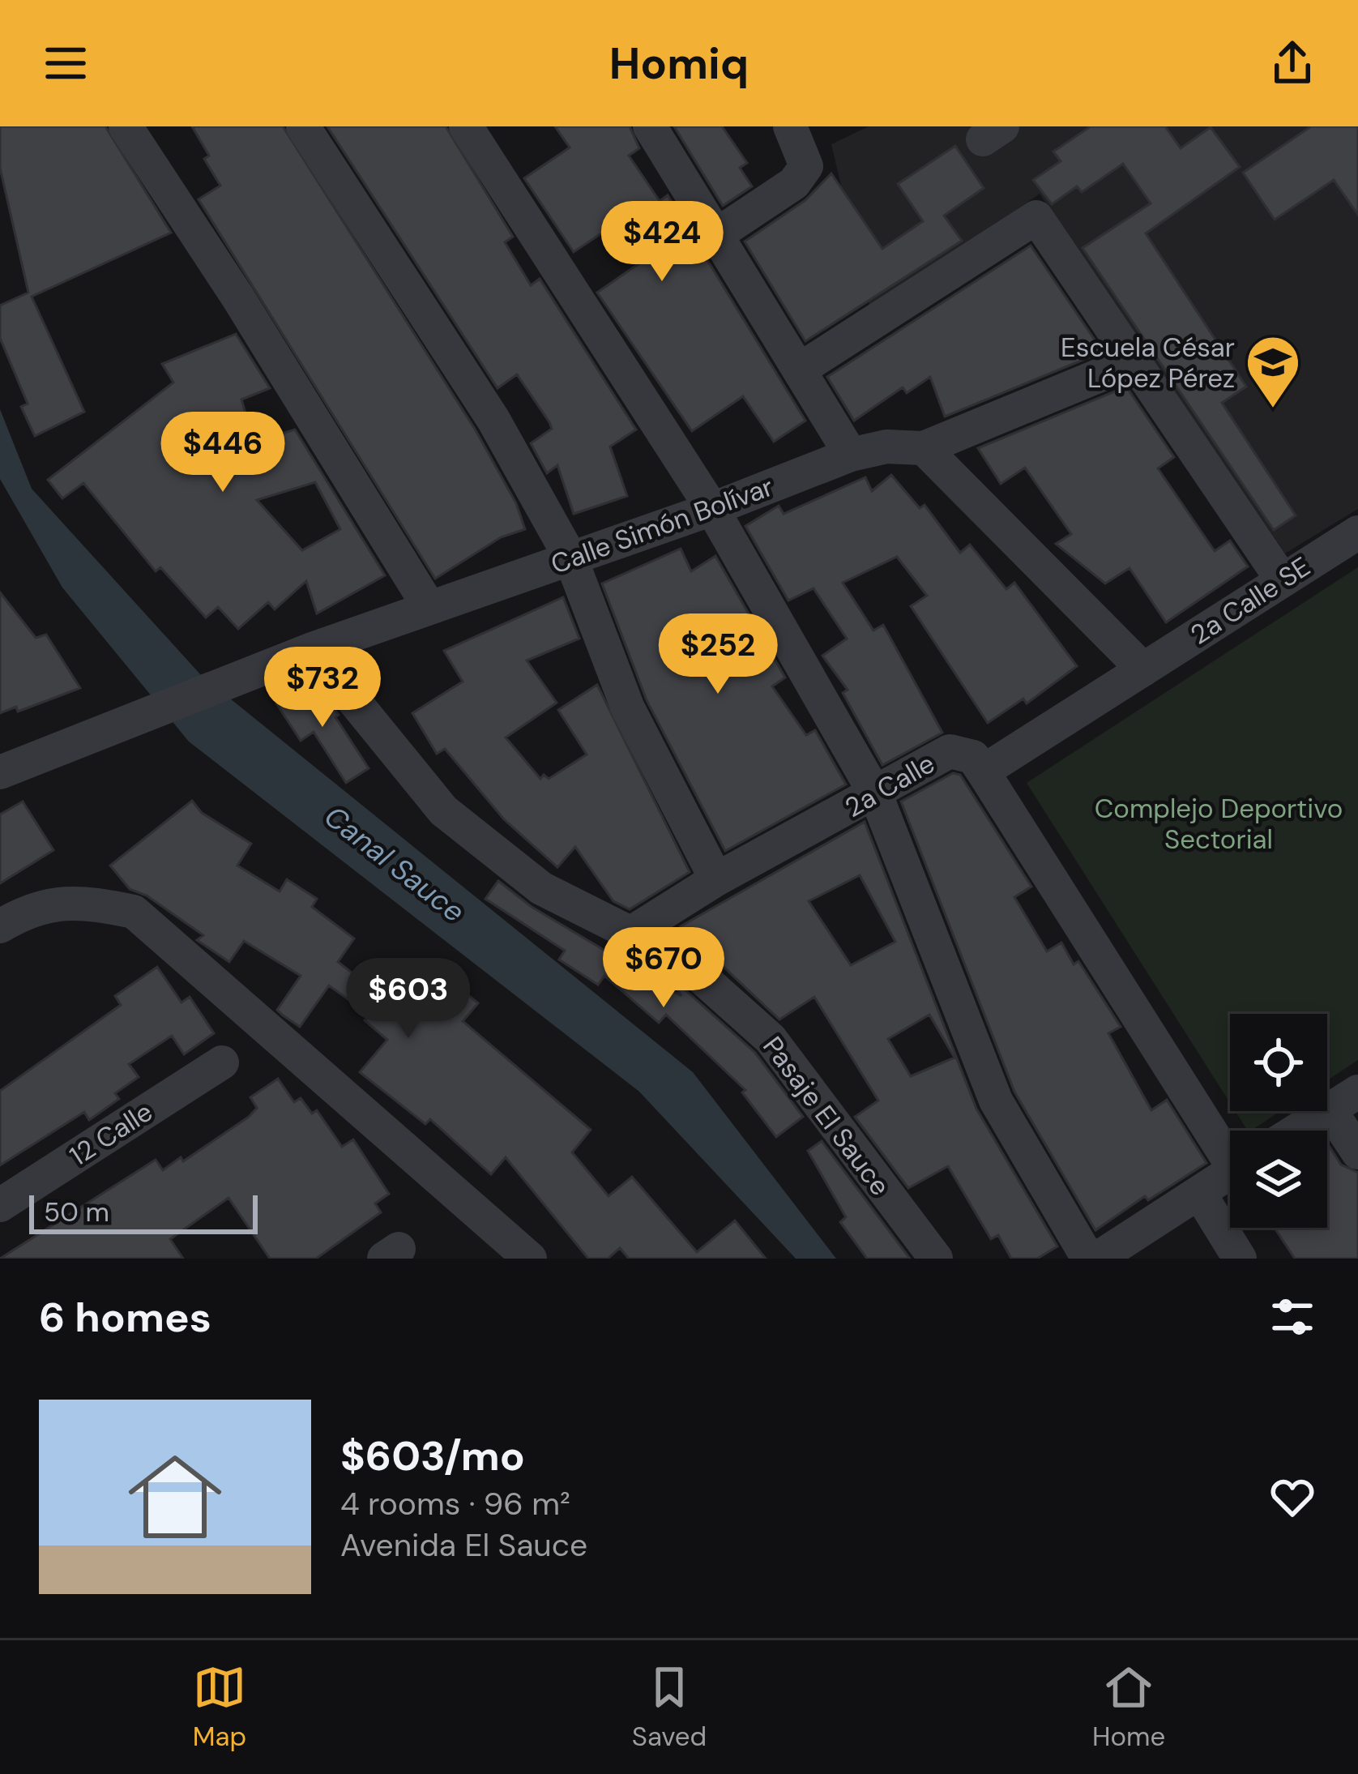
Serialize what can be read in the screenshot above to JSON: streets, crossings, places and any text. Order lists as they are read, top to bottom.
{
  "streets": {
    "street": [
      "Calle Simón Bolívar",
      "2a Calle SE",
      "2a Calle",
      "Pasaje El Sauce",
      "12 Calle"
    ]
  },
  "crossings": [
    ["Calle Simón Bolívar", "Pasaje El Sauce"],
    ["2a Calle", "Pasaje El Sauce"]
  ],
  "water": ["Canal Sauce"],
  "parks": ["Complejo Deportivo Sectorial"],
  "places": {
    "school or university": ["Escuela César López Pérez"]
  },
  "scale_bar": "50 m",
  "page": {
    "header": "Homiq",
    "price": [
      "$424",
      "$446",
      "$252",
      "$732",
      "$670",
      "$603"
    ],
    "scale": "50 m",
    "heading": "6 homes",
    "list": [
      {
        "name": "$603/mo",
        "note": "4 rooms · 96 m² · Avenida El Sauce"
      }
    ],
    "tabs": ["Map", "Saved", "Home"]
  }
}
